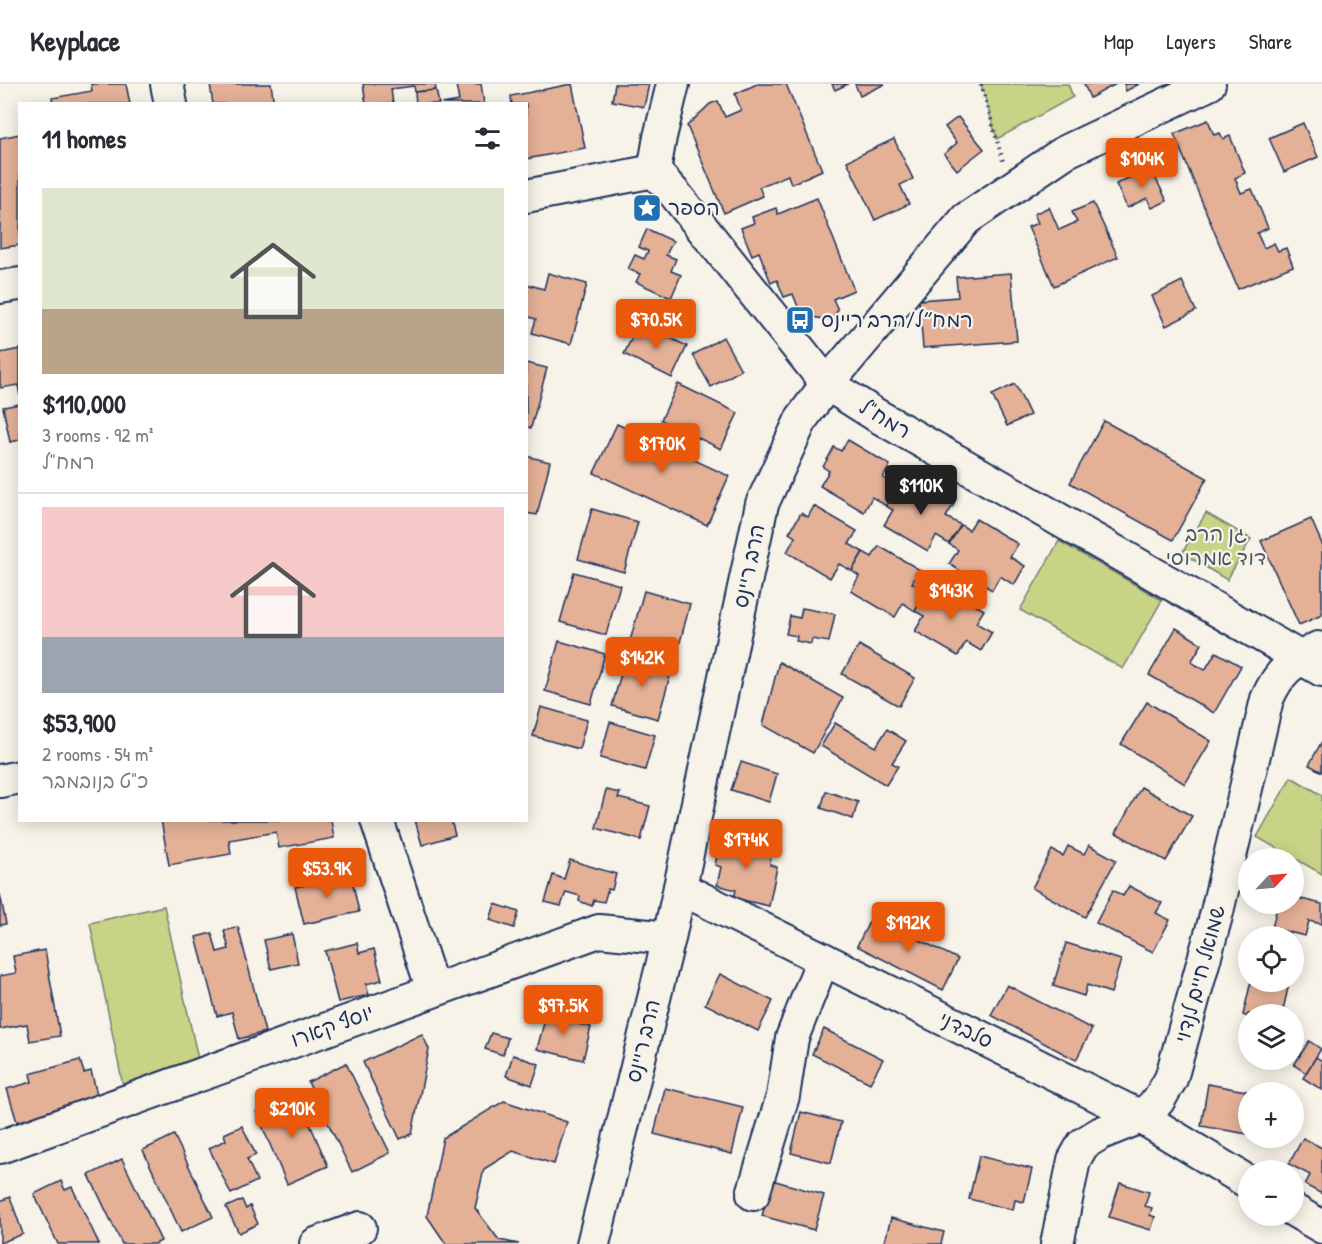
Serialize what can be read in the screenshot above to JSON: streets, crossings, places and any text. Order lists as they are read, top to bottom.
{
  "streets": {
    "street": [
      "רמח\"ל",
      "הרב ריינס",
      "שמואל חיים לנדוי",
      "יוסף קארו",
      "סלבדני"
    ]
  },
  "crossings": [
    ["רמח\"ל", "הרב ריינס"],
    ["רמח\"ל", "שמואל חיים לנדוי"],
    ["הרב ריינס", "יוסף קארו"],
    ["הרב ריינס", "סלבדני"],
    ["שמואל חיים לנדוי", "סלבדני"]
  ],
  "parks": ["גן הרב דוד אמרוסי"],
  "places": {
    "place": ["הספר"],
    "bus stop": ["רמח״ל/הרב ריינס"]
  },
  "north": "top right",
  "page": {
    "header": "Keyplace",
    "nav": ["Map", "Layers", "Share"],
    "heading": "11 homes",
    "price": [
      "$104K",
      "$70.5K",
      "$170K",
      "$110K",
      "$143K",
      "$142K",
      "$174K",
      "$53.9K",
      "$192K",
      "$97.5K",
      "$210K"
    ],
    "list": [
      {
        "name": "$110,000",
        "note": "3 rooms · 92 m² · רמח\"ל"
      },
      {
        "name": "$53,900",
        "note": "2 rooms · 54 m² · כ\"ט בנובמבר"
      }
    ],
    "map_buttons": ["+", "−"]
  }
}
